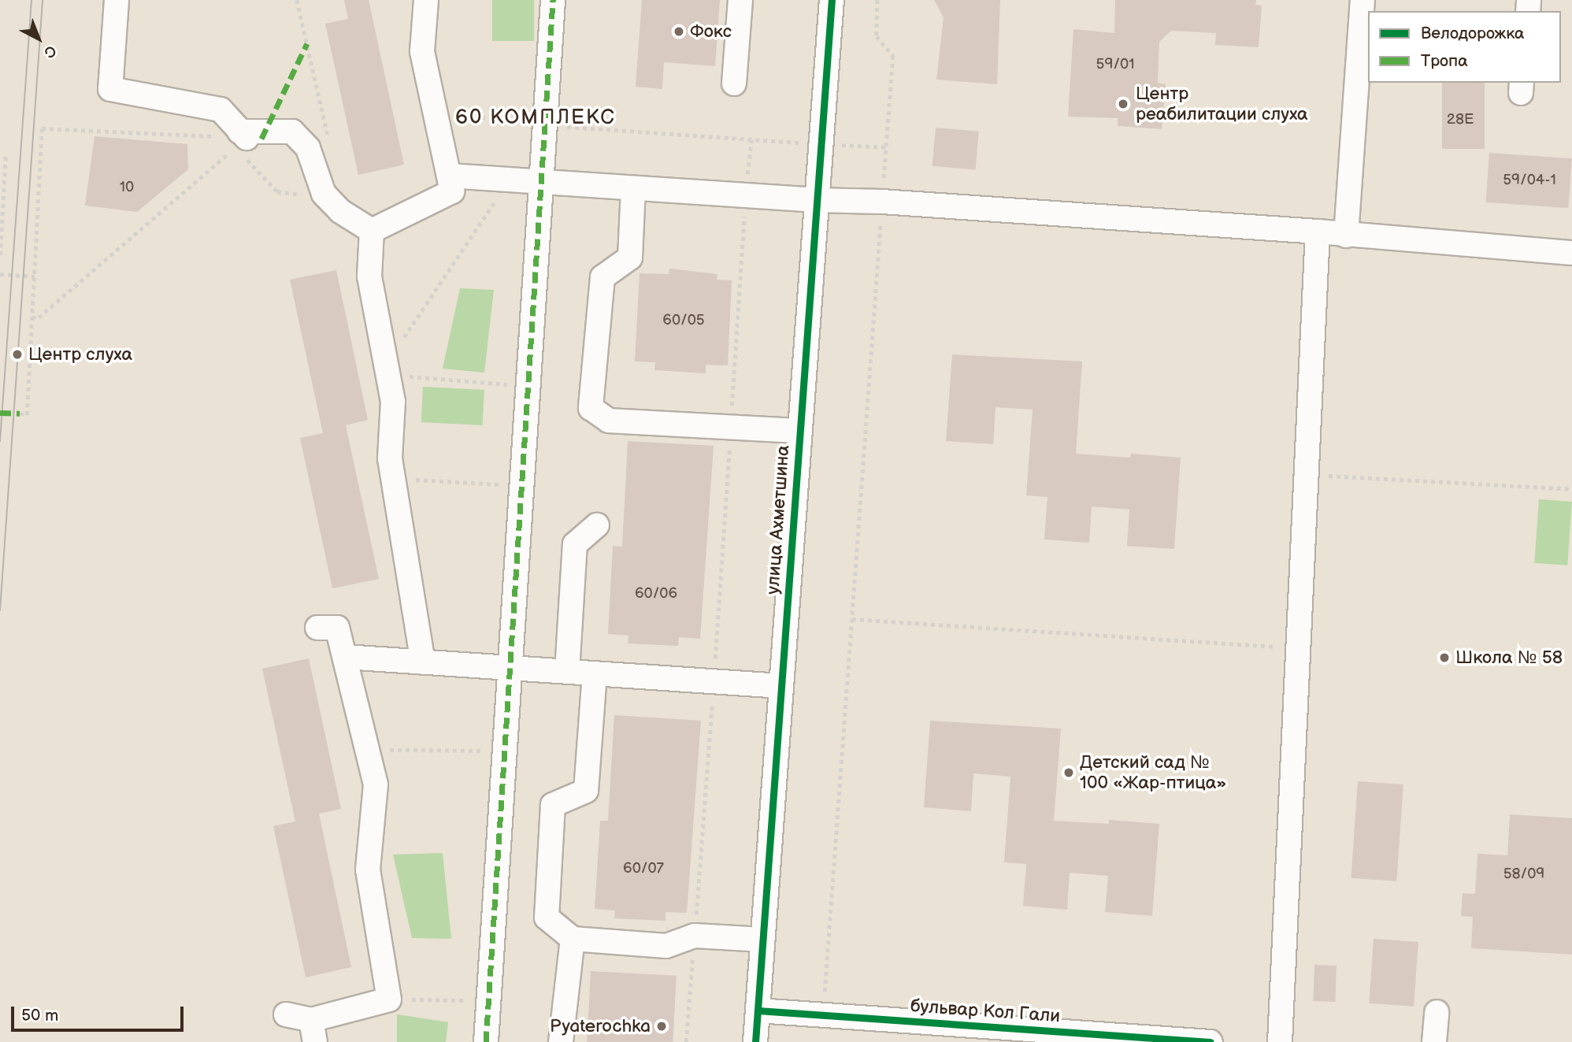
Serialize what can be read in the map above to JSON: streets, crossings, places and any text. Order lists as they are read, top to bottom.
{
  "streets": {
    "street": ["улица Ахметшина", "бульвар Кол Гали"]
  },
  "crossings": [
    ["улица Ахметшина", "бульвар Кол Гали"]
  ],
  "districts": ["60 КОМПЛЕКС"],
  "places": [
    "Фокс",
    "Центр реабилитации слуха",
    "Центр слуха",
    "Школа № 58",
    "Детский сад № 100 «Жар-птица»",
    "Pyaterochka"
  ],
  "house_numbers": [
    "59/01",
    "28Е",
    "59/04-1",
    "10",
    "60/05",
    "60/06",
    "60/07",
    "58/09"
  ],
  "legend": ["Велодорожка", "Тропа"],
  "scale_bar": "50 m",
  "north": "bottom right"
}
